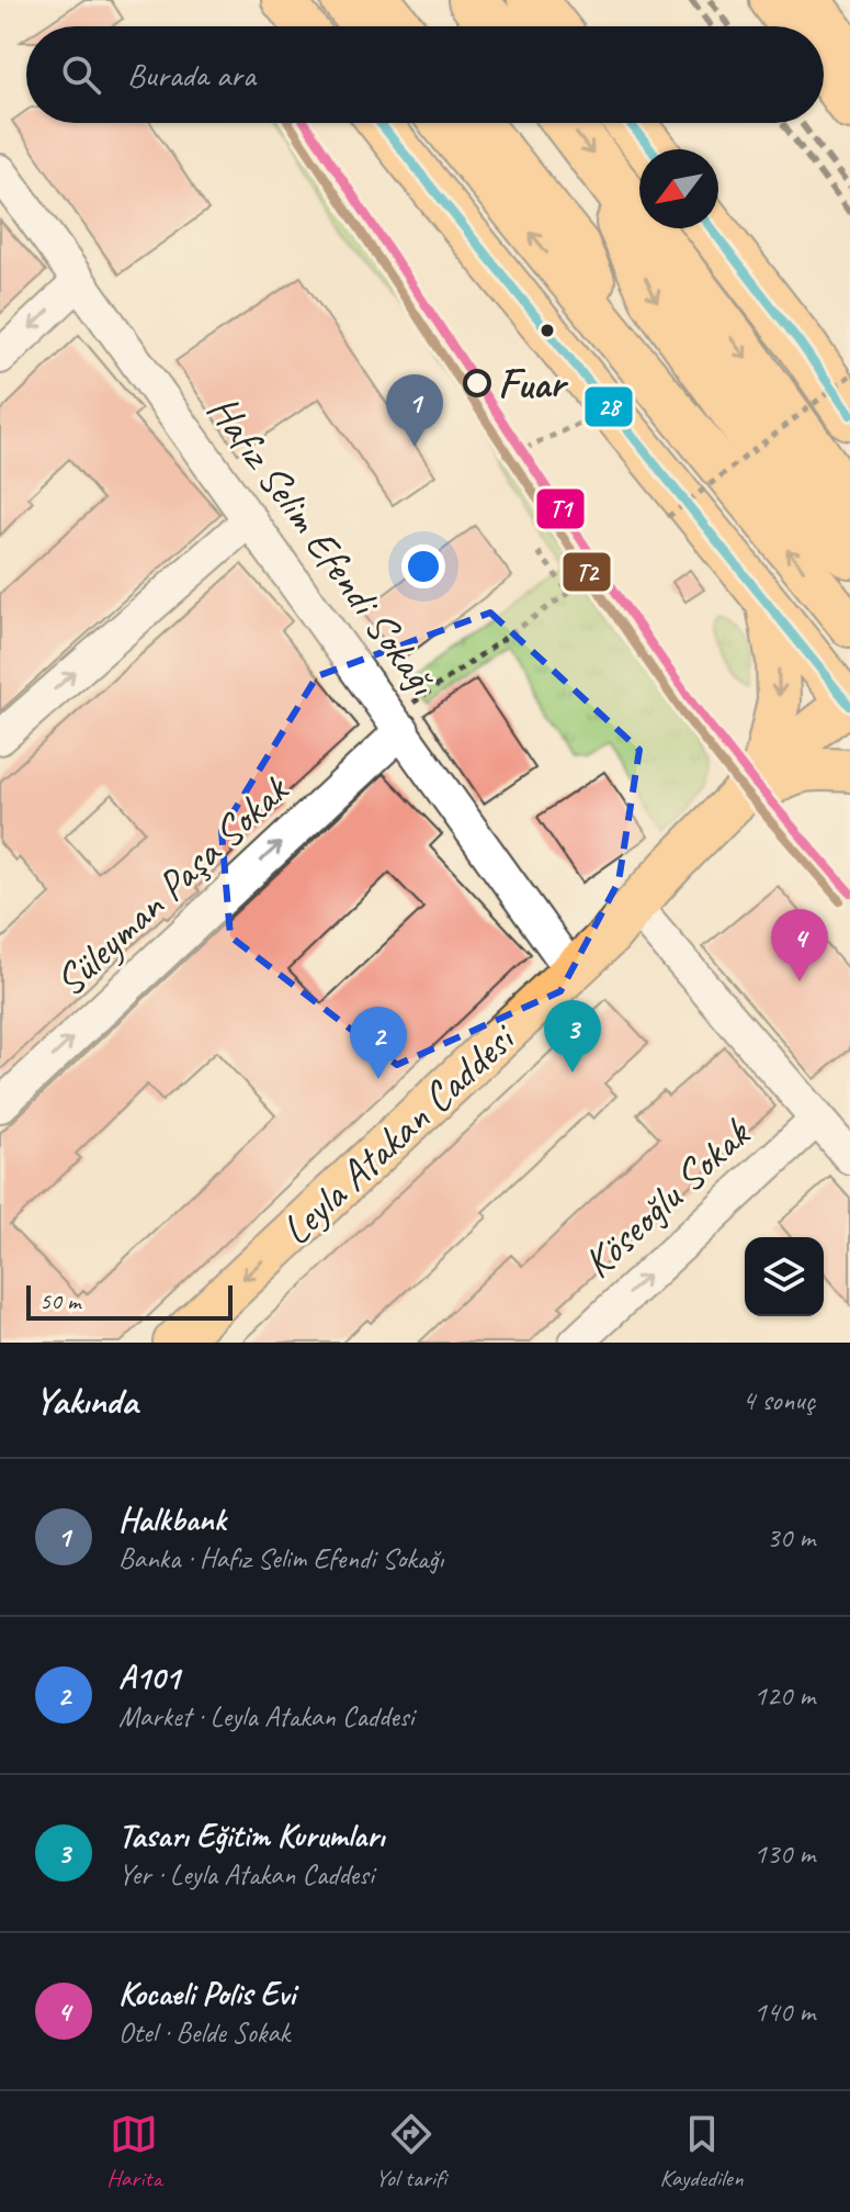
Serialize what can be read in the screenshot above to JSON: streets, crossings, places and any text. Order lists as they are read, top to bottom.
{
  "streets": {
    "main road": ["Leyla Atakan Caddesi"],
    "street": ["Hafız Selim Efendi Sokağı", "Süleyman Paşa Sokak", "Köseoğlu Sokak"]
  },
  "crossings": [
    ["Hafız Selim Efendi Sokağı", "Süleyman Paşa Sokak"],
    ["Hafız Selim Efendi Sokağı", "Leyla Atakan Caddesi"]
  ],
  "one_way": ["Leyla Atakan Caddesi", "Köseoğlu Sokak"],
  "places": ["Fuar"],
  "lines": ["transit line T1", "transit line T2", "transit line 28"],
  "scale_bar": "50 m",
  "north": "bottom left",
  "page": {
    "search": "Burada ara",
    "pins": [
      "1",
      "4",
      "3",
      "2"
    ],
    "scale": "50 m",
    "heading": ["Yakında", "4 sonuç"],
    "list": [
      {
        "mark": "1",
        "name": "Halkbank",
        "note": "Banka · Hafız Selim Efendi Sokağı",
        "value": "30 m"
      },
      {
        "mark": "2",
        "name": "A101",
        "note": "Market · Leyla Atakan Caddesi",
        "value": "120 m"
      },
      {
        "mark": "3",
        "name": "Tasarı Eğitim Kurumları",
        "note": "Yer · Leyla Atakan Caddesi",
        "value": "130 m"
      },
      {
        "mark": "4",
        "name": "Kocaeli Polis Evi",
        "note": "Otel · Belde Sokak",
        "value": "140 m"
      }
    ],
    "nav": ["Harita", "Yol tarifi", "Kaydedilen"]
  }
}
